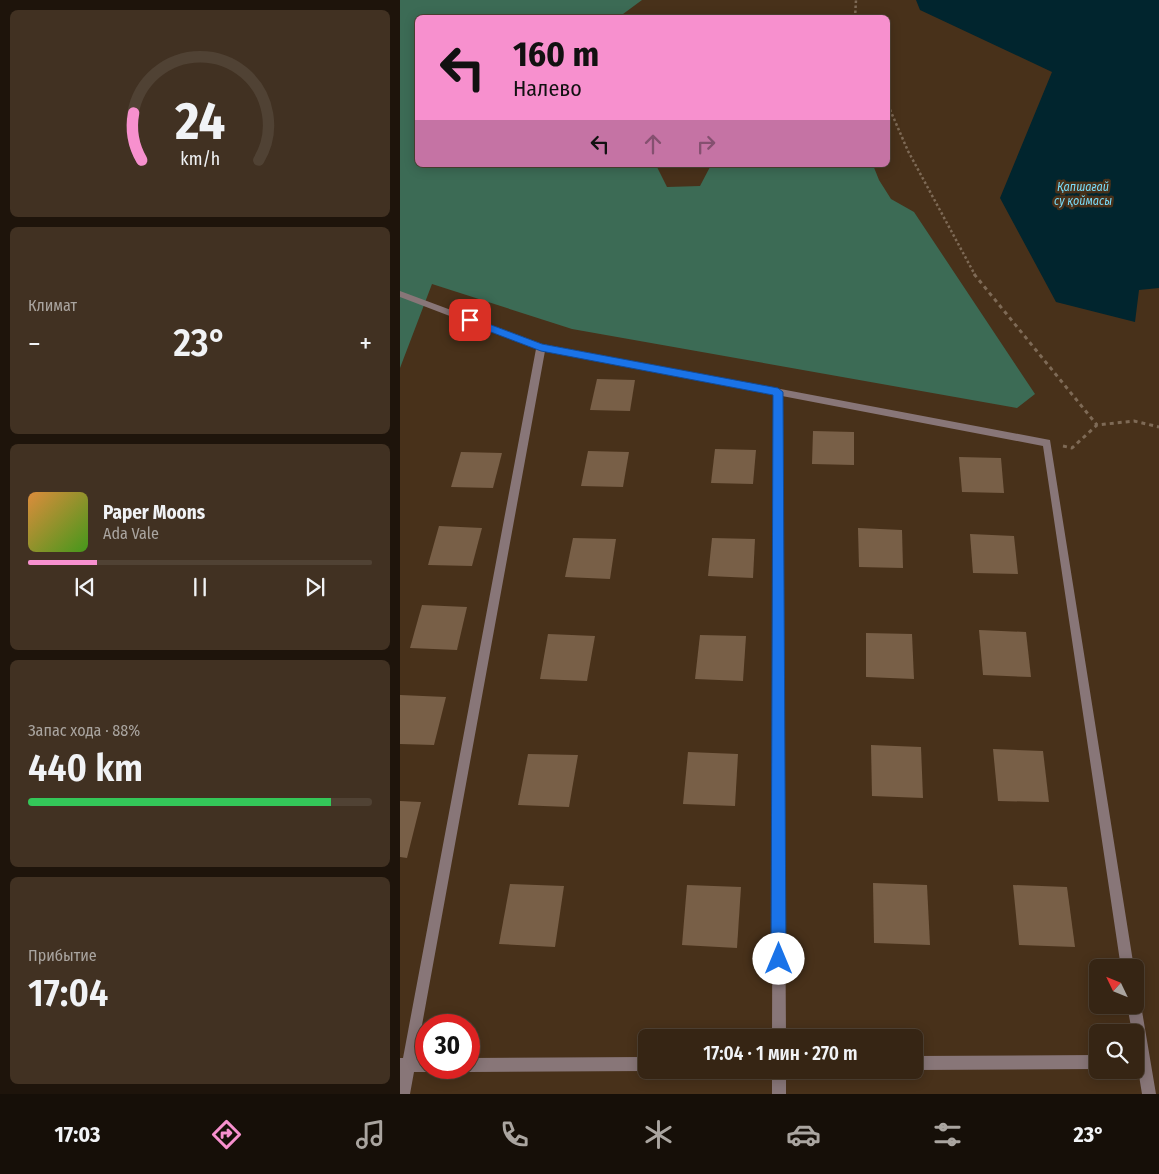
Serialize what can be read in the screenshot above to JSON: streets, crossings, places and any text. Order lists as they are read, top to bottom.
{
  "water": ["Қапшағай су қоймасы"],
  "north": "top left",
  "page": {
    "turn": ["160 m", "Налево"],
    "tile": [
      "Климат",
      ["Запас хода · 88%", "440 km"],
      ["Прибытие", "17:04"]
    ],
    "heat": ["−", "23°", "+"],
    "song": ["Paper Moons", "Ada Vale"],
    "limit": "30",
    "trip": "17:04 · 1 мин · 270 m",
    "tabs": ["17:03", "23°"],
    "gauge": ["24", "km/h"]
  }
}
